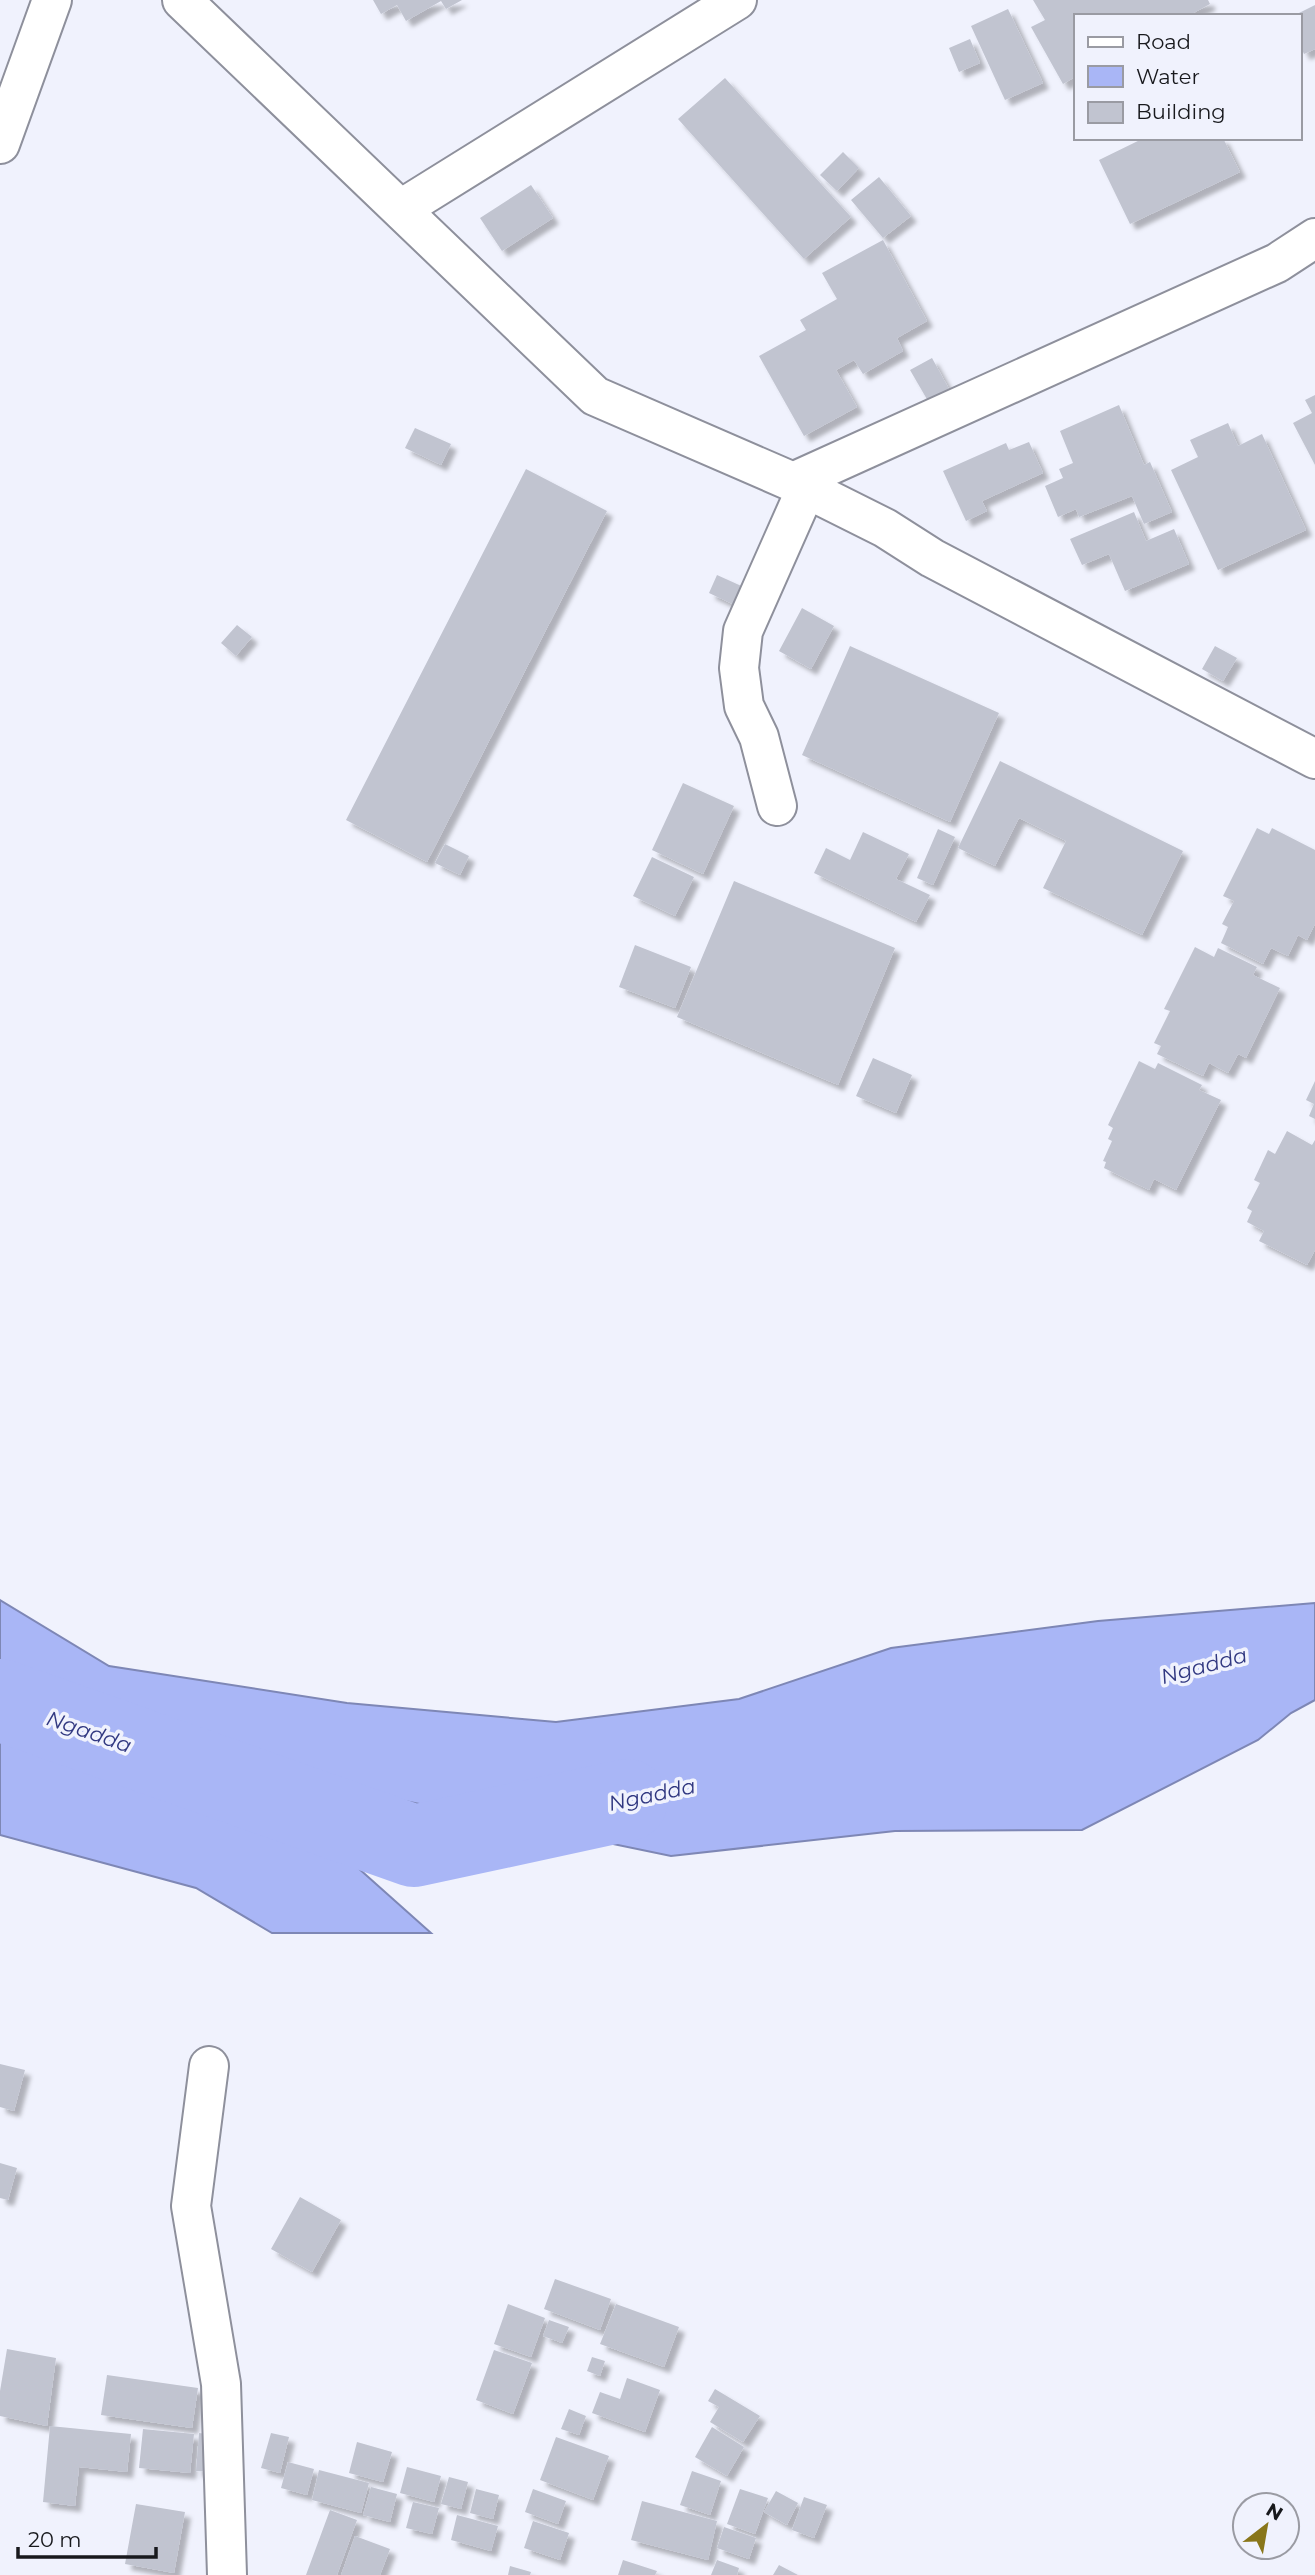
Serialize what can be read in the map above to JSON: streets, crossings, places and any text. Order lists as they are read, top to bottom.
{
  "water": ["Ngadda"],
  "legend": ["Road", "Water", "Building"],
  "scale_bar": "20 m",
  "north": "top right"
}
